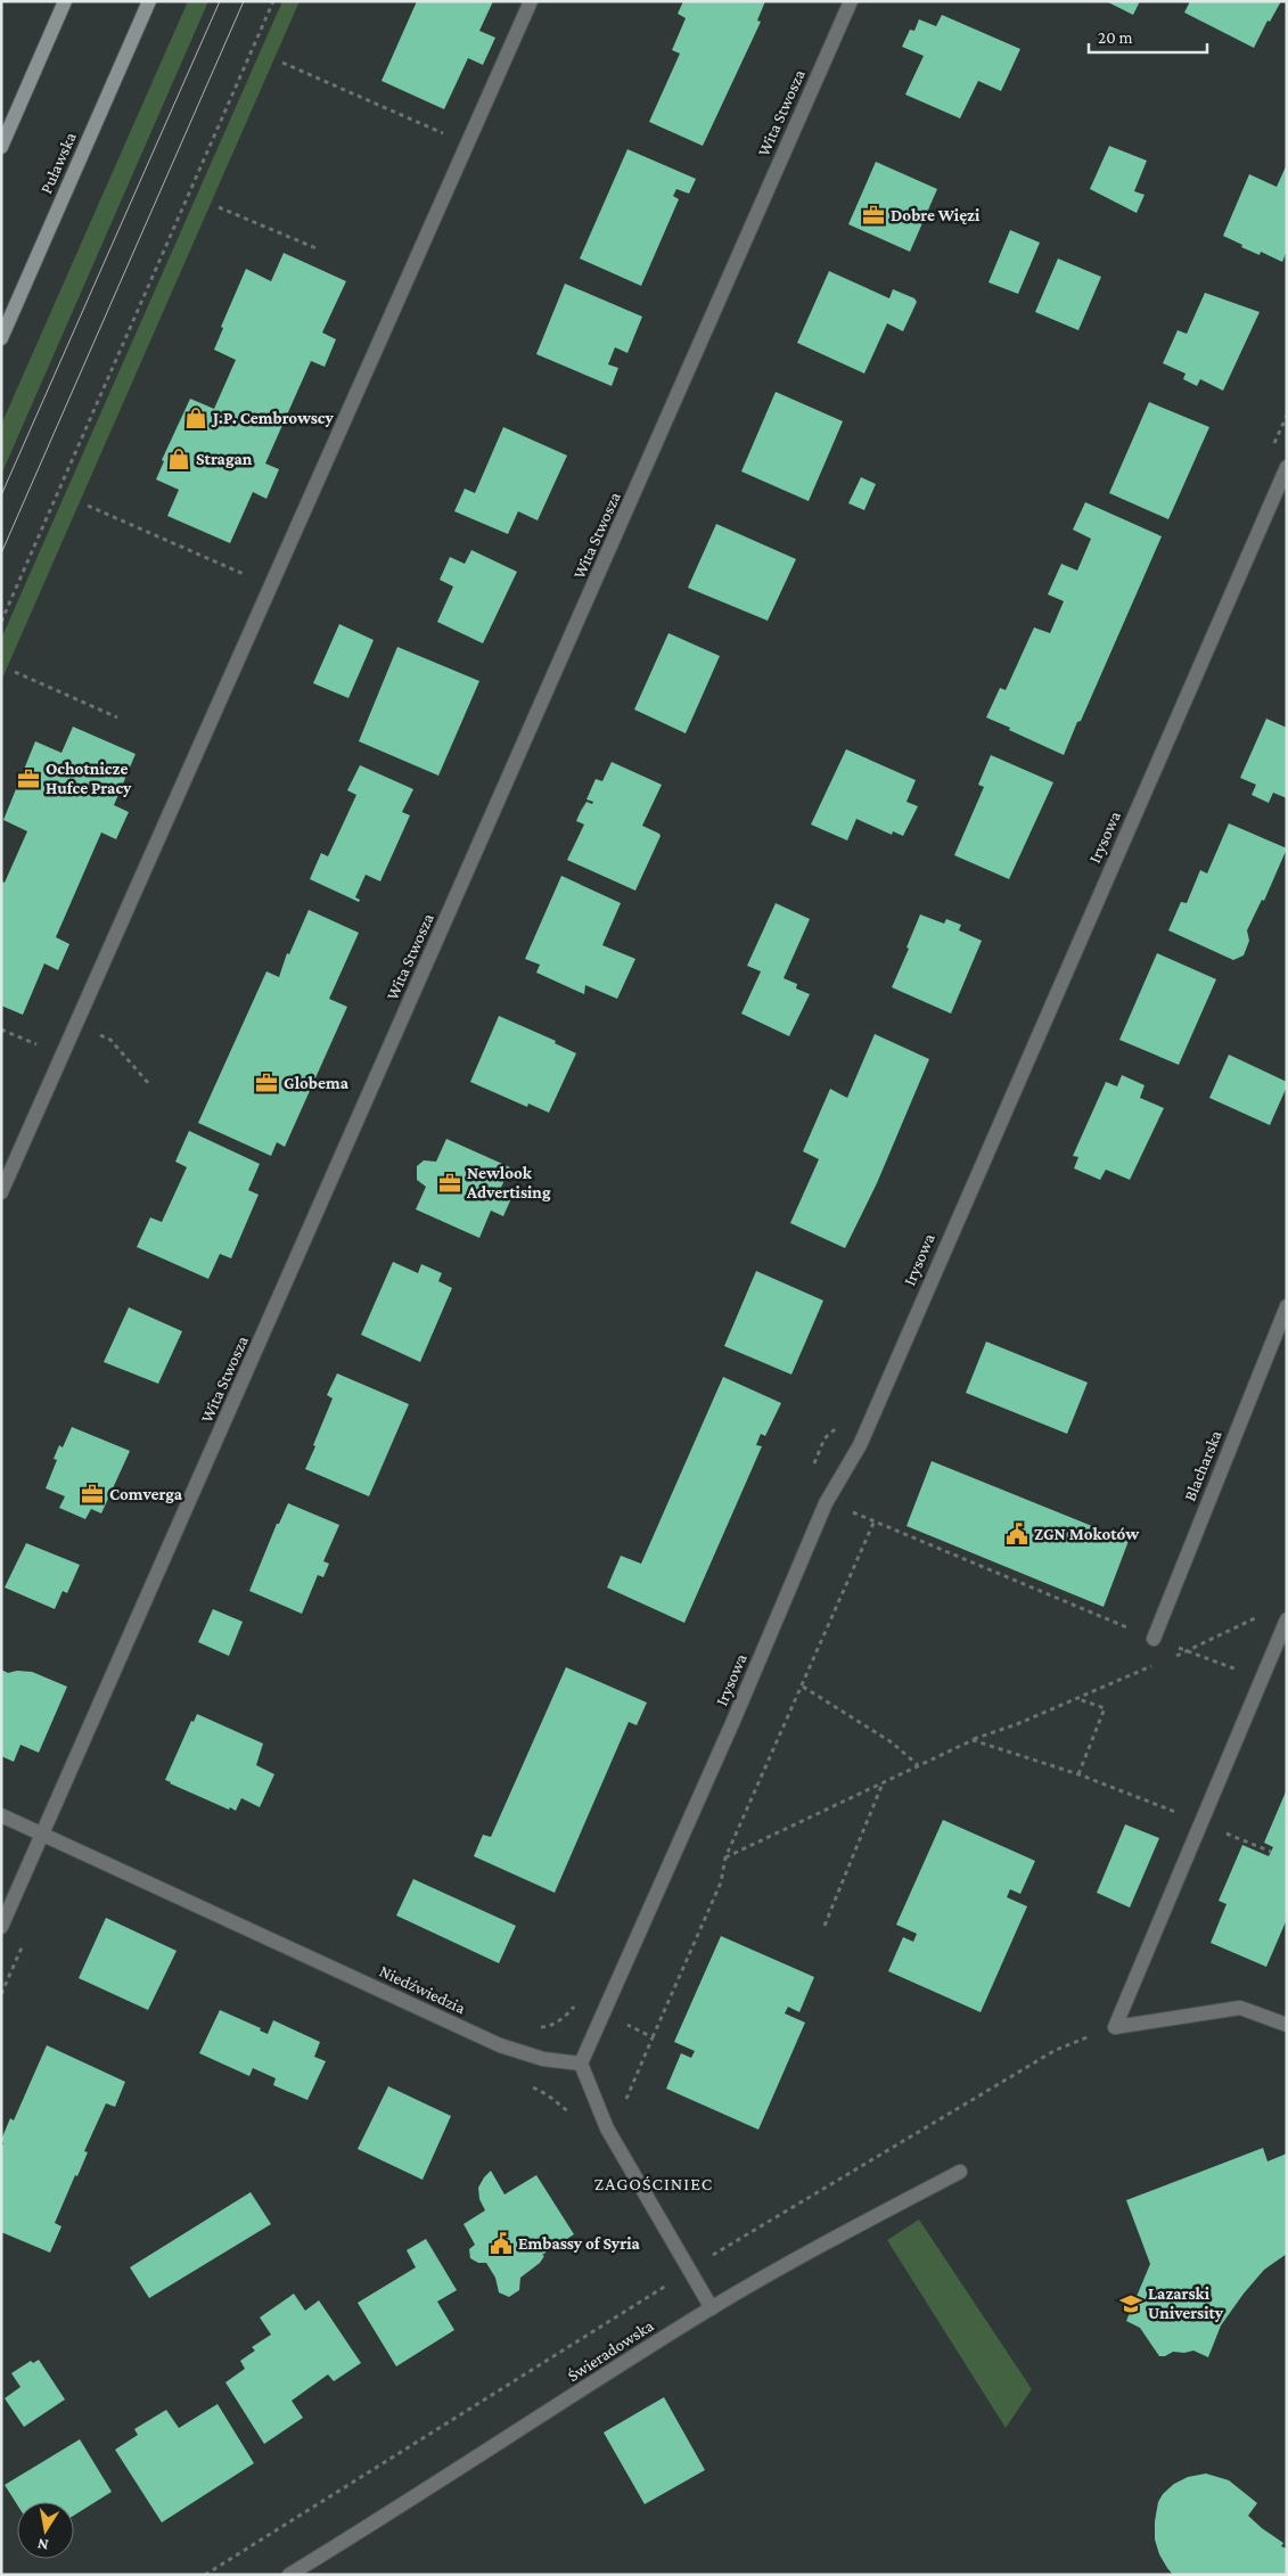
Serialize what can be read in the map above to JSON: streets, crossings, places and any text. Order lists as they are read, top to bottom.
{
  "streets": {
    "main road": ["Puławska"],
    "street": [
      "Wita Stwosza",
      "Irysowa",
      "Blacharska",
      "Niedźwiedzia",
      "Świeradowska"
    ]
  },
  "crossings": [
    ["Wita Stwosza", "Niedźwiedzia"],
    ["Irysowa", "Niedźwiedzia"]
  ],
  "districts": ["ZAGOŚCINIEC"],
  "places": {
    "office": [
      "Dobre Więzi",
      "Ochotnicze Hufce Pracy",
      "Globema",
      "Newlook Advertising",
      "Comverga"
    ],
    "shop": ["J.P. Cembrowscy", "Stragan"],
    "public building": ["ZGN Mokotów", "Embassy of Syria"],
    "school or university": ["Lazarski University"]
  },
  "scale_bar": "20 m",
  "north": "bottom"
}
